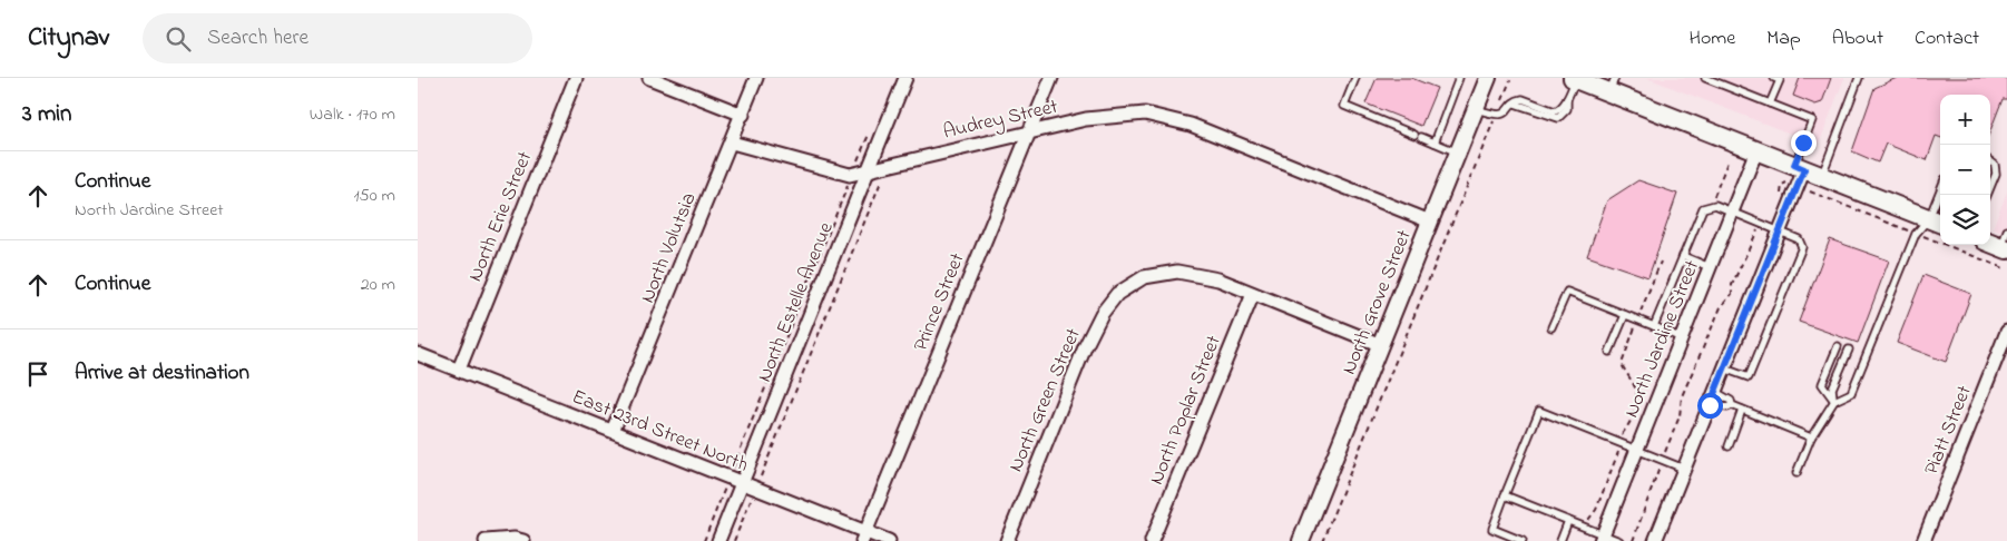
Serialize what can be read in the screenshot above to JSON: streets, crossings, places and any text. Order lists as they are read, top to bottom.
{
  "streets": {
    "street": [
      "Audrey Street",
      "North Erie Street",
      "North Volutsia",
      "North Estelle Avenue",
      "Prince Street",
      "North Grove Street",
      "North Jardine Street",
      "North Green Street",
      "North Poplar Street",
      "East 23rd Street North",
      "Piatt Street"
    ]
  },
  "crossings": [
    ["Audrey Street", "North Volutsia"],
    ["Audrey Street", "North Estelle Avenue"],
    ["Audrey Street", "Prince Street"],
    ["Audrey Street", "North Grove Street"],
    ["North Erie Street", "East 23rd Street North"],
    ["North Volutsia", "East 23rd Street North"],
    ["North Estelle Avenue", "East 23rd Street North"],
    ["Prince Street", "East 23rd Street North"],
    ["North Grove Street", "North Green Street"],
    ["North Green Street", "North Poplar Street"]
  ],
  "page": {
    "header": "Citynav",
    "search": "Search here",
    "nav": [
      "Home",
      "Map",
      "About",
      "Contact"
    ],
    "heading": ["3 min", "Walk · 170 m"],
    "map_buttons": ["+", "−"],
    "list": [
      ["Continue", "North Jardine Street", "150 m"],
      ["Continue", "20 m"],
      "Arrive at destination"
    ]
  }
}
